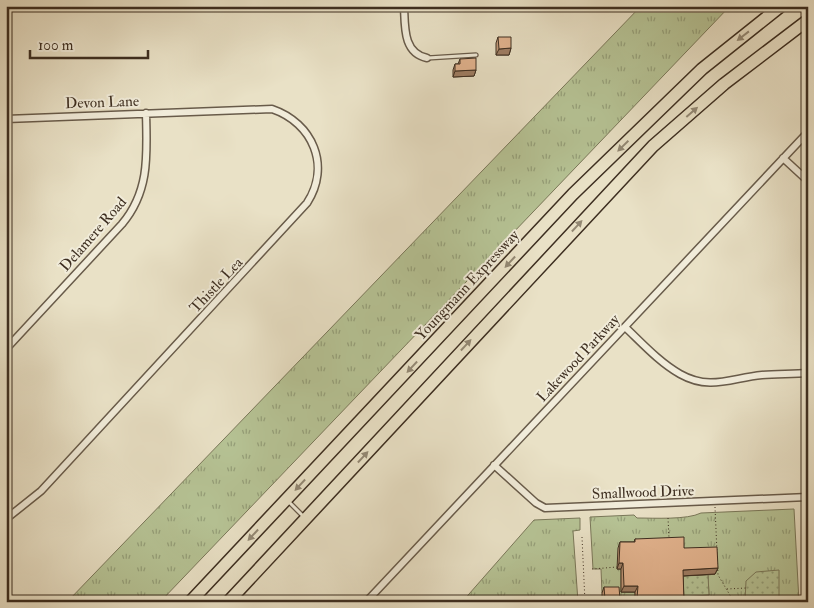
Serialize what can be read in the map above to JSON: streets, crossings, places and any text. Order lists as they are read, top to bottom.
{
  "streets": {
    "highway": ["Youngmann Expressway"],
    "street": [
      "Devon Lane",
      "Delamere Road",
      "Thistle Lea",
      "Lakewood Parkway",
      "Smallwood Drive"
    ]
  },
  "crossings": [
    ["Devon Lane", "Delamere Road"],
    ["Devon Lane", "Thistle Lea"],
    ["Lakewood Parkway", "Smallwood Drive"]
  ],
  "scale_bar": "100 m"
}
